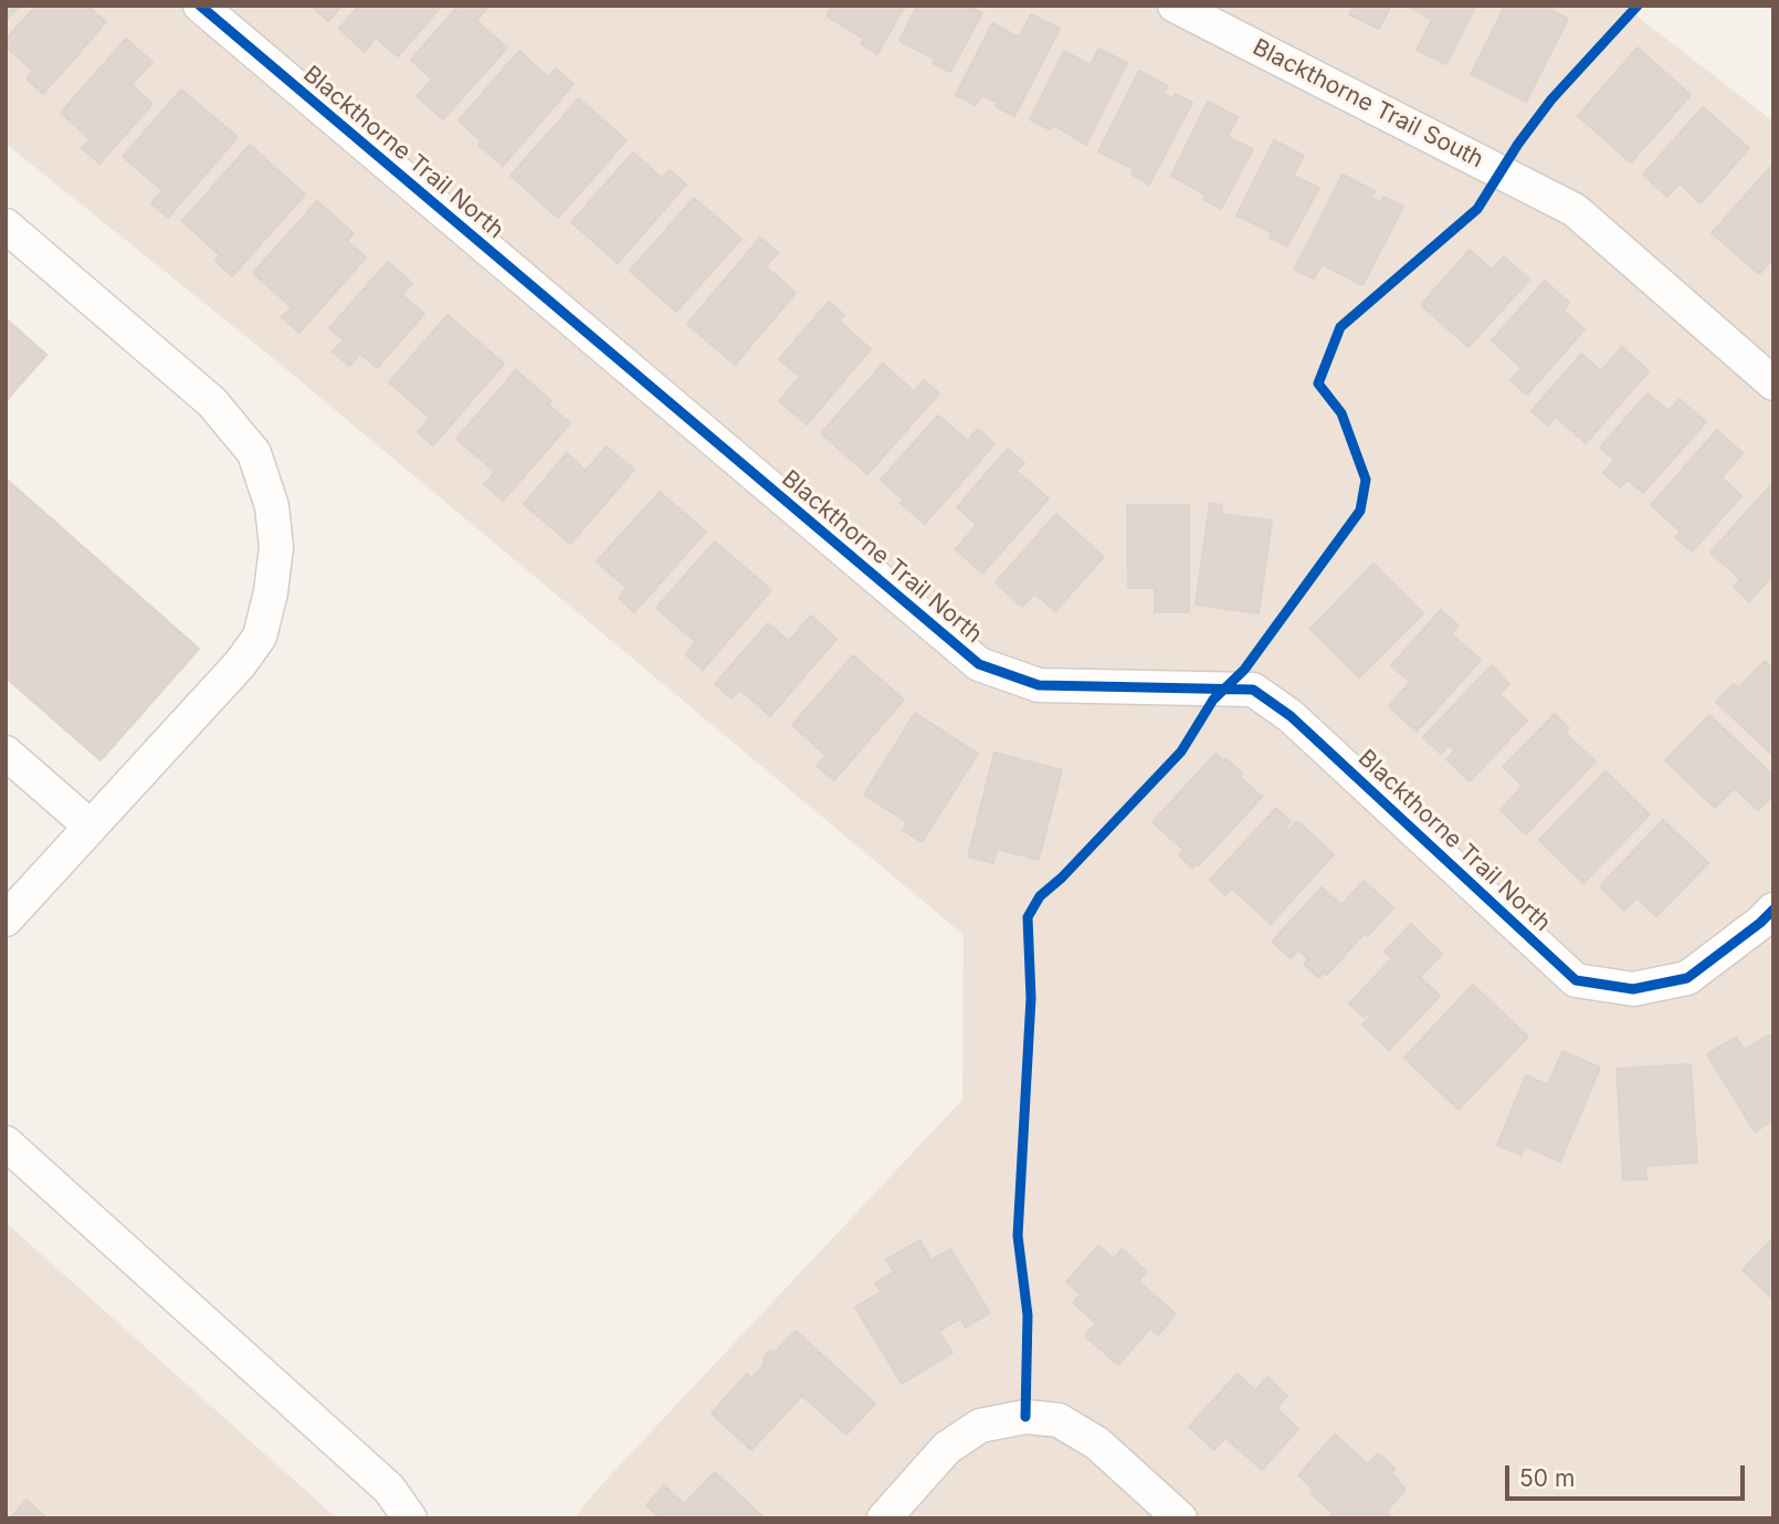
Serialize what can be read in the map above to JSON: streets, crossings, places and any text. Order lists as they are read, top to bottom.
{
  "streets": {
    "street": ["Blackthorne Trail South", "Blackthorne Trail North"]
  },
  "scale_bar": "50 m"
}
